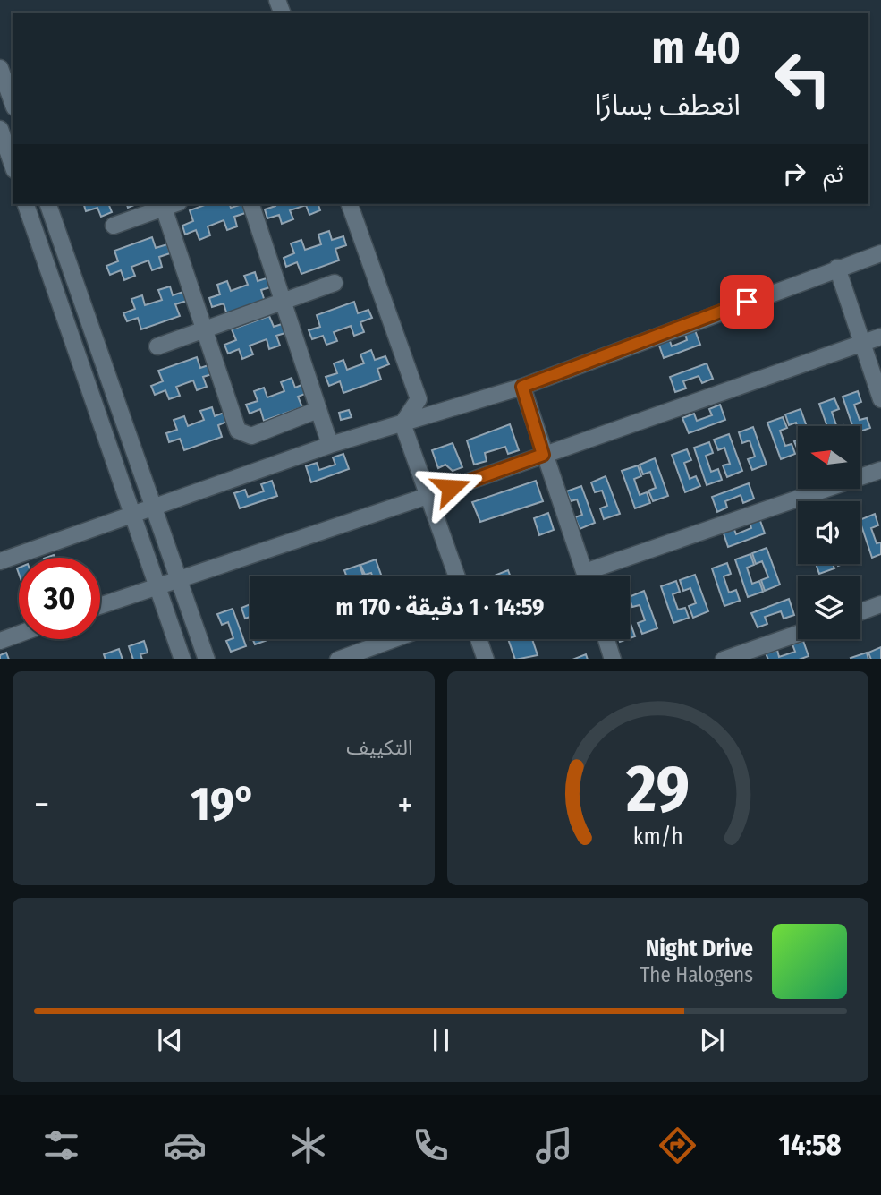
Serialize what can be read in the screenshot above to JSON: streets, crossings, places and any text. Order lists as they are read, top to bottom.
{
  "north": "left",
  "page": {
    "turn": ["40 m", "انعطف يسارًا"],
    "then": "ثم",
    "limit": "30",
    "trip": "14:59 · 1 دقيقة · 170 m",
    "tile": "التكييف",
    "heat": ["−", "19°", "+"],
    "song": ["Night Drive", "The Halogens"],
    "tabs": "14:58",
    "gauge": ["29", "km/h"]
  }
}
